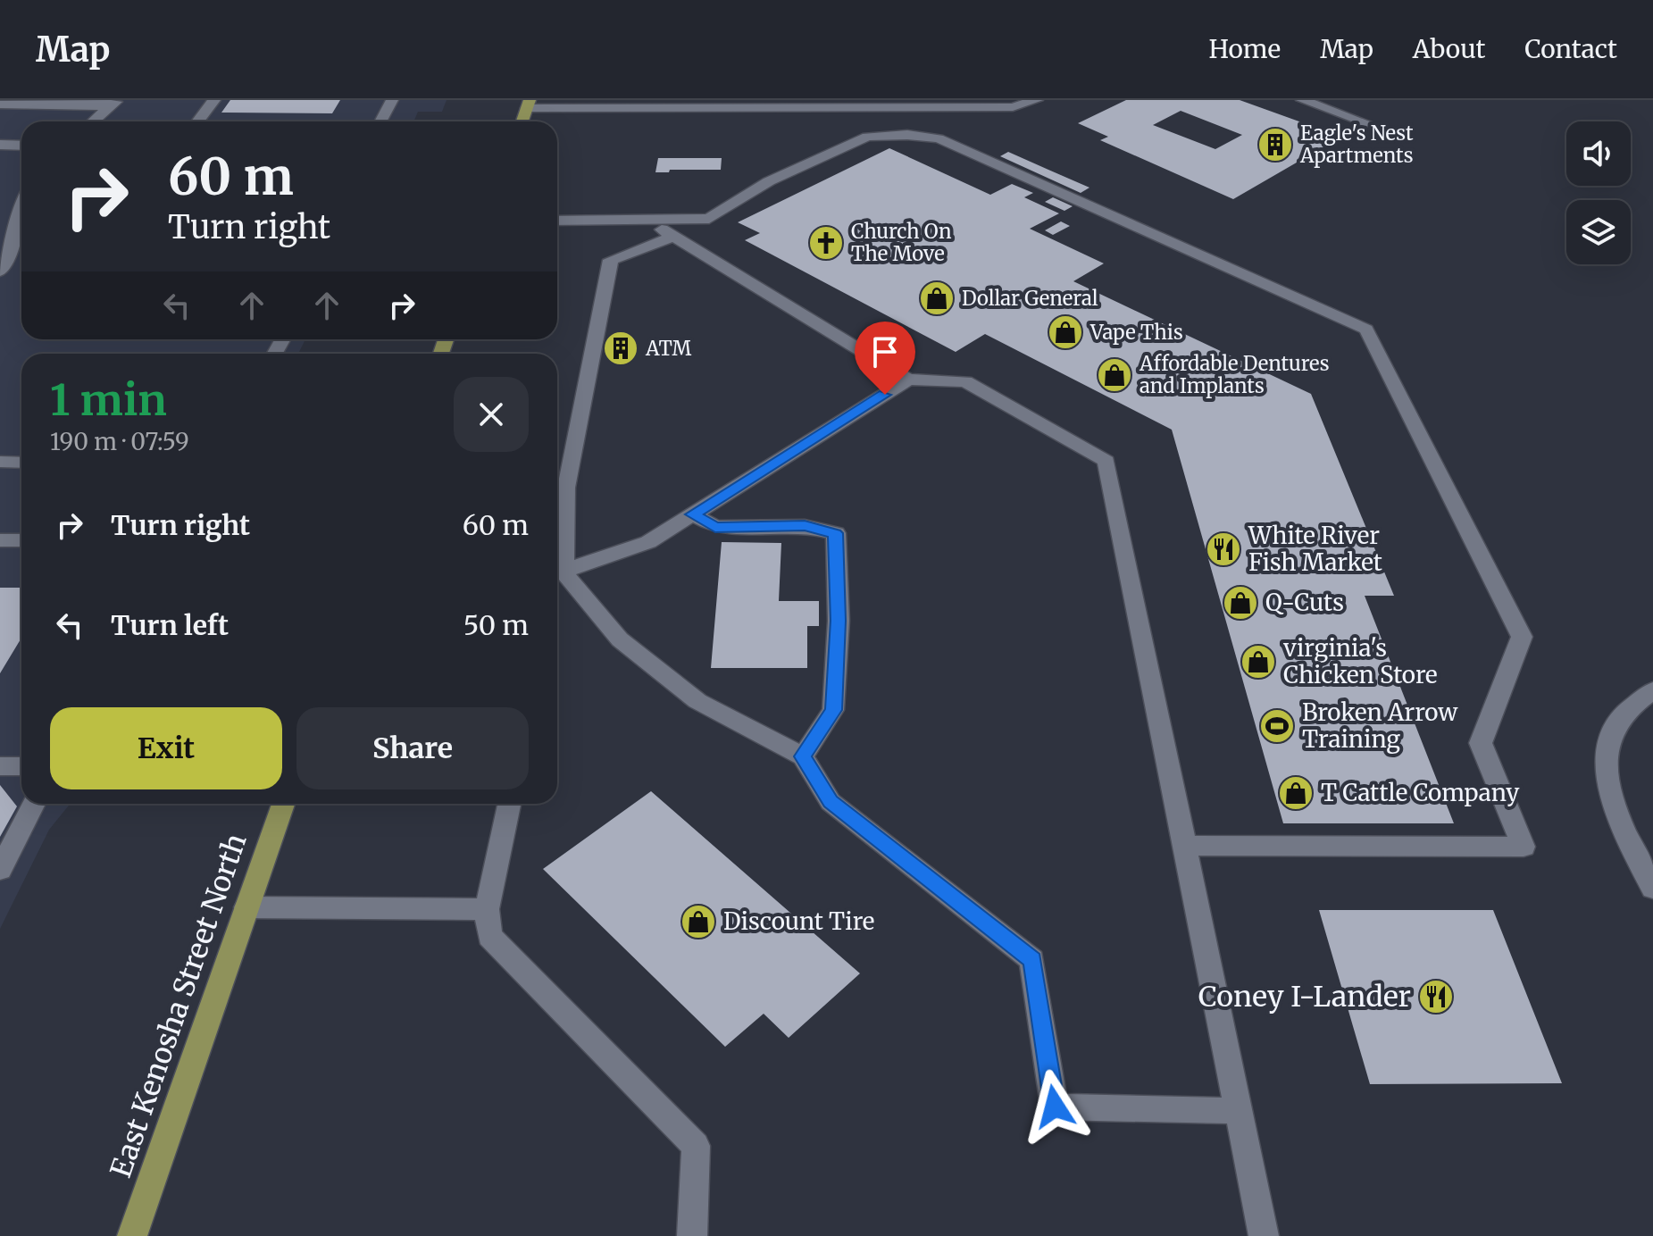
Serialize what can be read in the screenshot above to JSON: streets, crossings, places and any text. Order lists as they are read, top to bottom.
{
  "streets": {
    "main road": ["East Kenosha Street North"]
  },
  "places": {
    "building": ["Eagle's Nest Apartments", "ATM"],
    "church": ["Church On The Move"],
    "shop": [
      "Dollar General",
      "Vape This",
      "Affordable Dentures and Implants",
      "Q-Cuts",
      "virginia's Chicken Store",
      "T Cattle Company",
      "Discount Tire"
    ],
    "restaurant": ["White River Fish Market", "Coney I-Lander"],
    "sports": ["Broken Arrow Training"]
  },
  "page": {
    "header": "Map",
    "nav": [
      "Home",
      "Map",
      "About",
      "Contact"
    ],
    "turn": ["60 m", "Turn right"],
    "heading": ["1 min", "190 m · 07:59"],
    "list": [
      {
        "name": "Turn right",
        "value": "60 m"
      },
      {
        "name": "Turn left",
        "value": "50 m"
      }
    ],
    "buttons": ["Exit", "Share"]
  }
}
